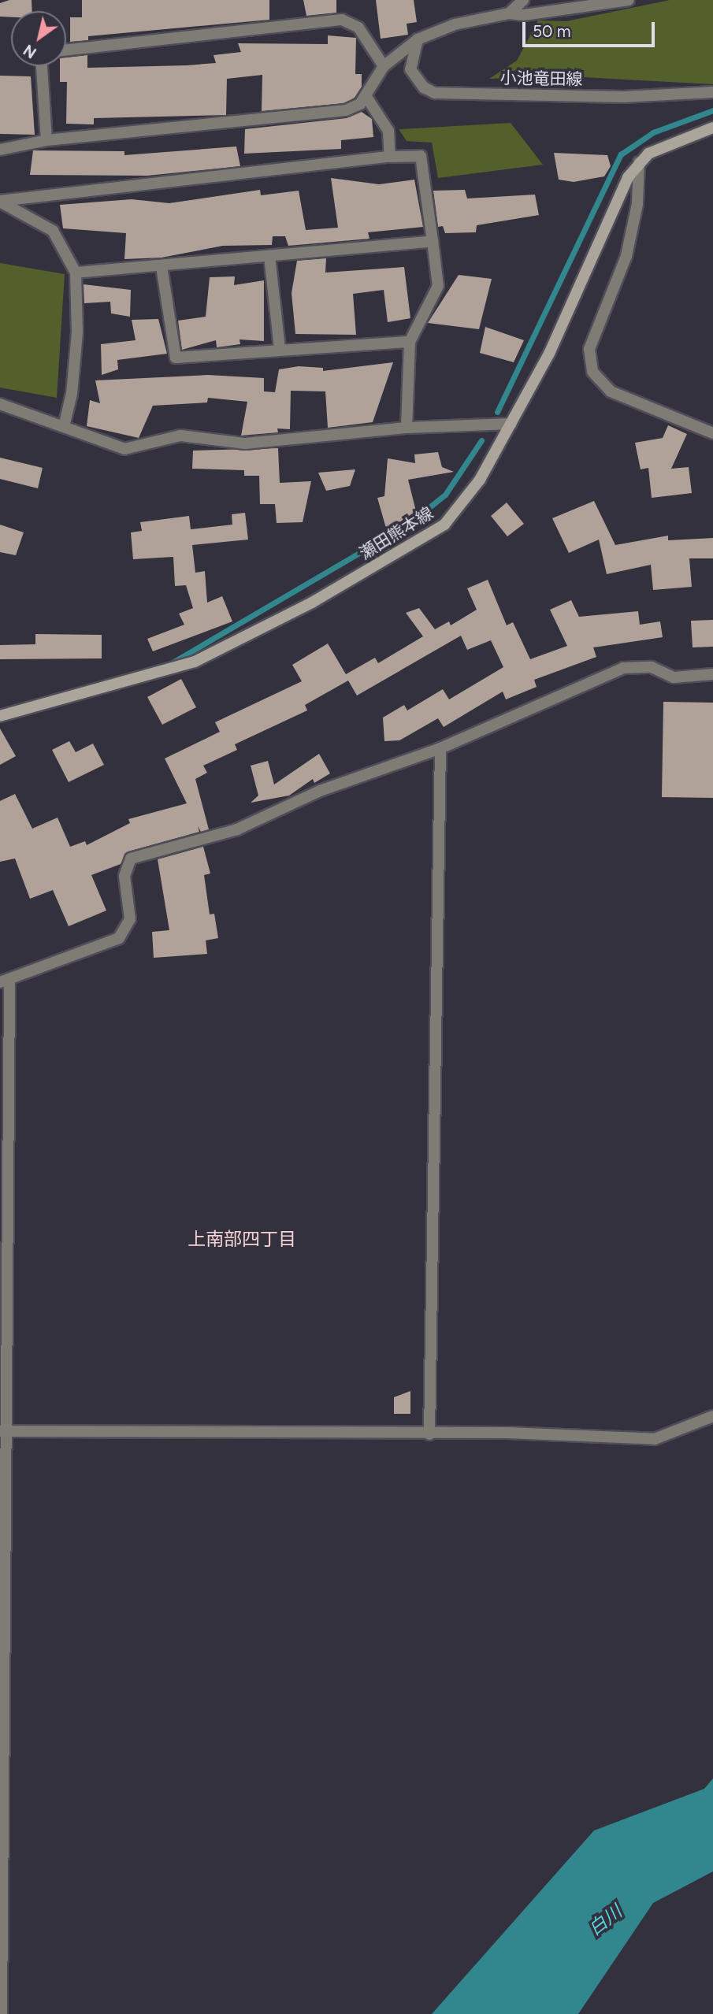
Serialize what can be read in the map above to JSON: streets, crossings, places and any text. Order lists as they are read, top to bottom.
{
  "streets": {
    "main road": ["瀬田熊本線"],
    "street": ["小池竜田線"]
  },
  "districts": ["上南部四丁目"],
  "water": ["白川"],
  "scale_bar": "50 m",
  "north": "bottom left"
}
